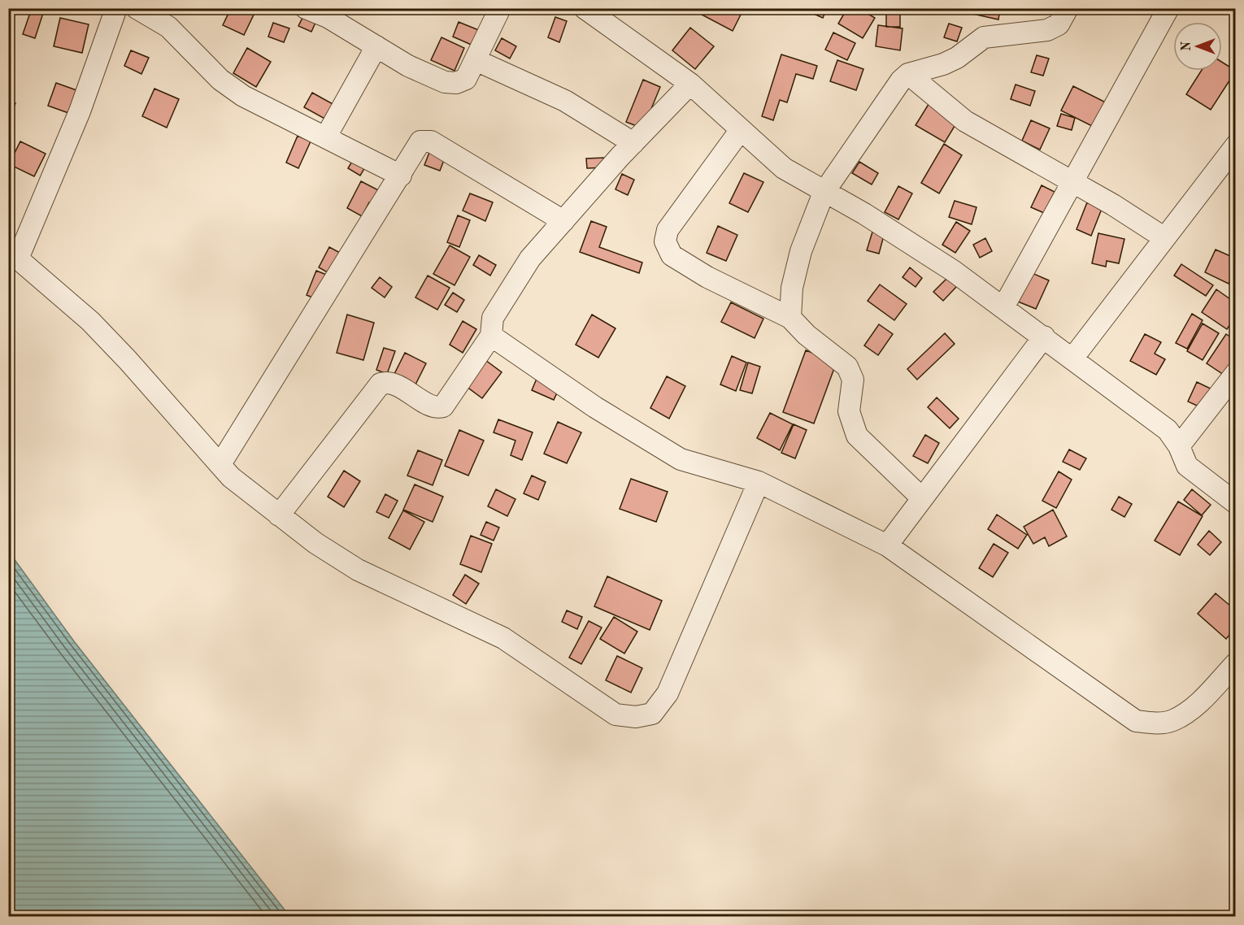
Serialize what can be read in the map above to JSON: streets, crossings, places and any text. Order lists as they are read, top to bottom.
{
  "north": "left"
}
